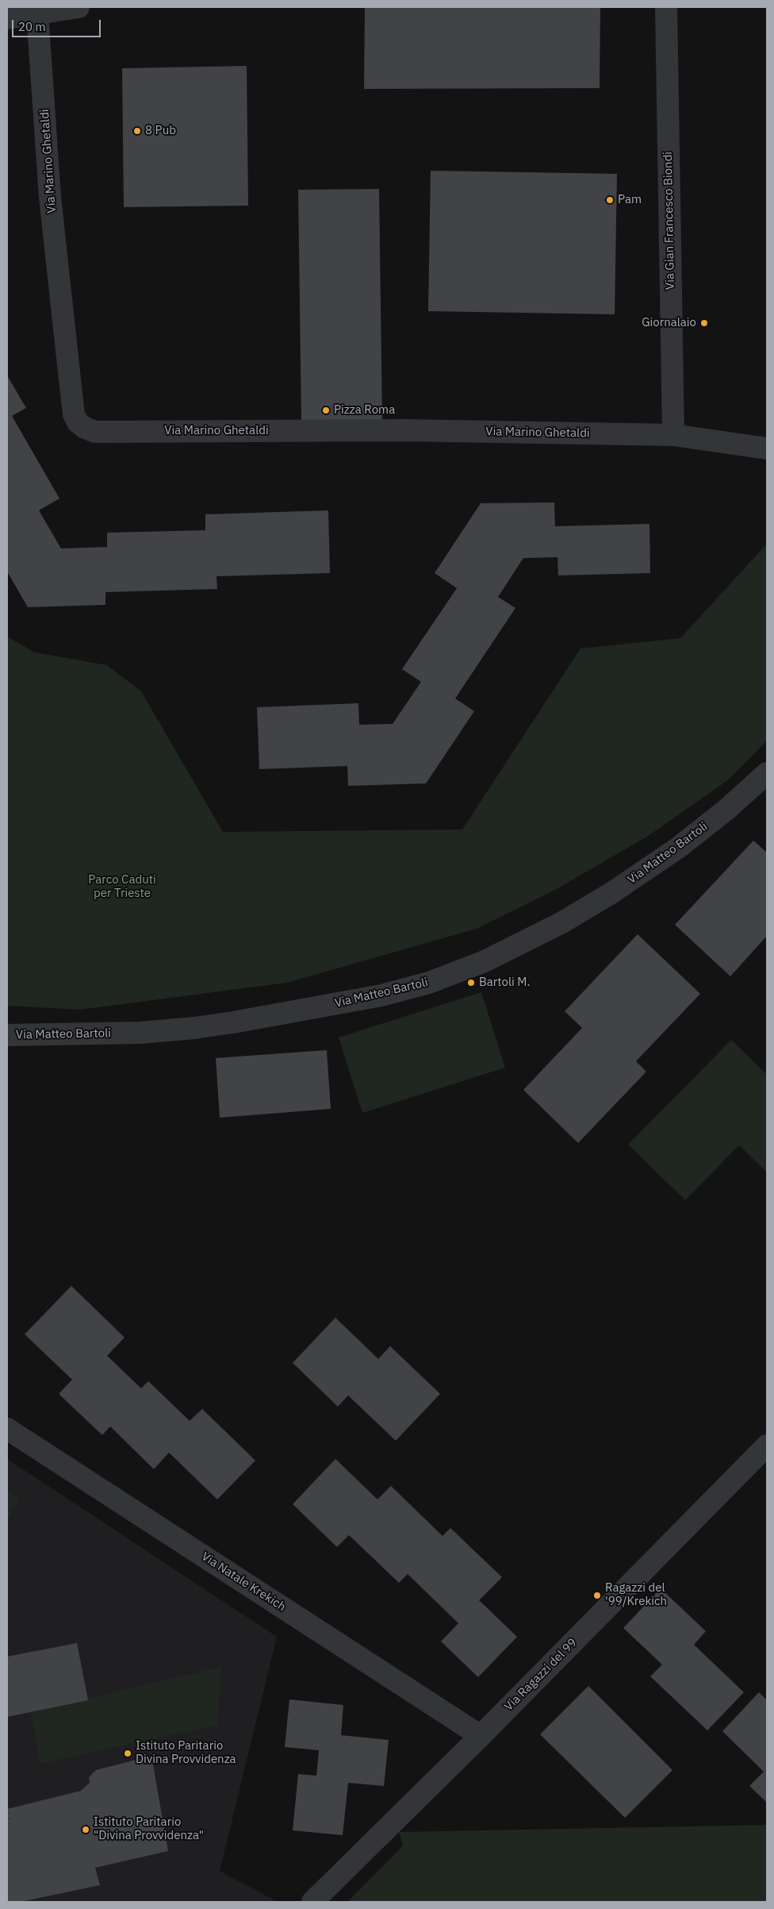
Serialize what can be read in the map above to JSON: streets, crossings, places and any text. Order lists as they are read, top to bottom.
{
  "streets": {
    "street": [
      "Via Marino Ghetaldi",
      "Via Gian Francesco Biondi",
      "Via Matteo Bartoli",
      "Via Natale Krekich",
      "Via Ragazzi del 99"
    ]
  },
  "crossings": [
    ["Via Marino Ghetaldi", "Via Gian Francesco Biondi"],
    ["Via Natale Krekich", "Via Ragazzi del 99"]
  ],
  "parks": ["Parco Caduti per Trieste"],
  "places": [
    "8 Pub",
    "Pam",
    "Giornalaio",
    "Pizza Roma",
    "Bartoli M.",
    "Ragazzi del '99/Krekich",
    "Istituto Paritario Divina Provvidenza",
    "Istituto Paritario \"Divina Provvidenza\""
  ],
  "scale_bar": "20 m"
}
